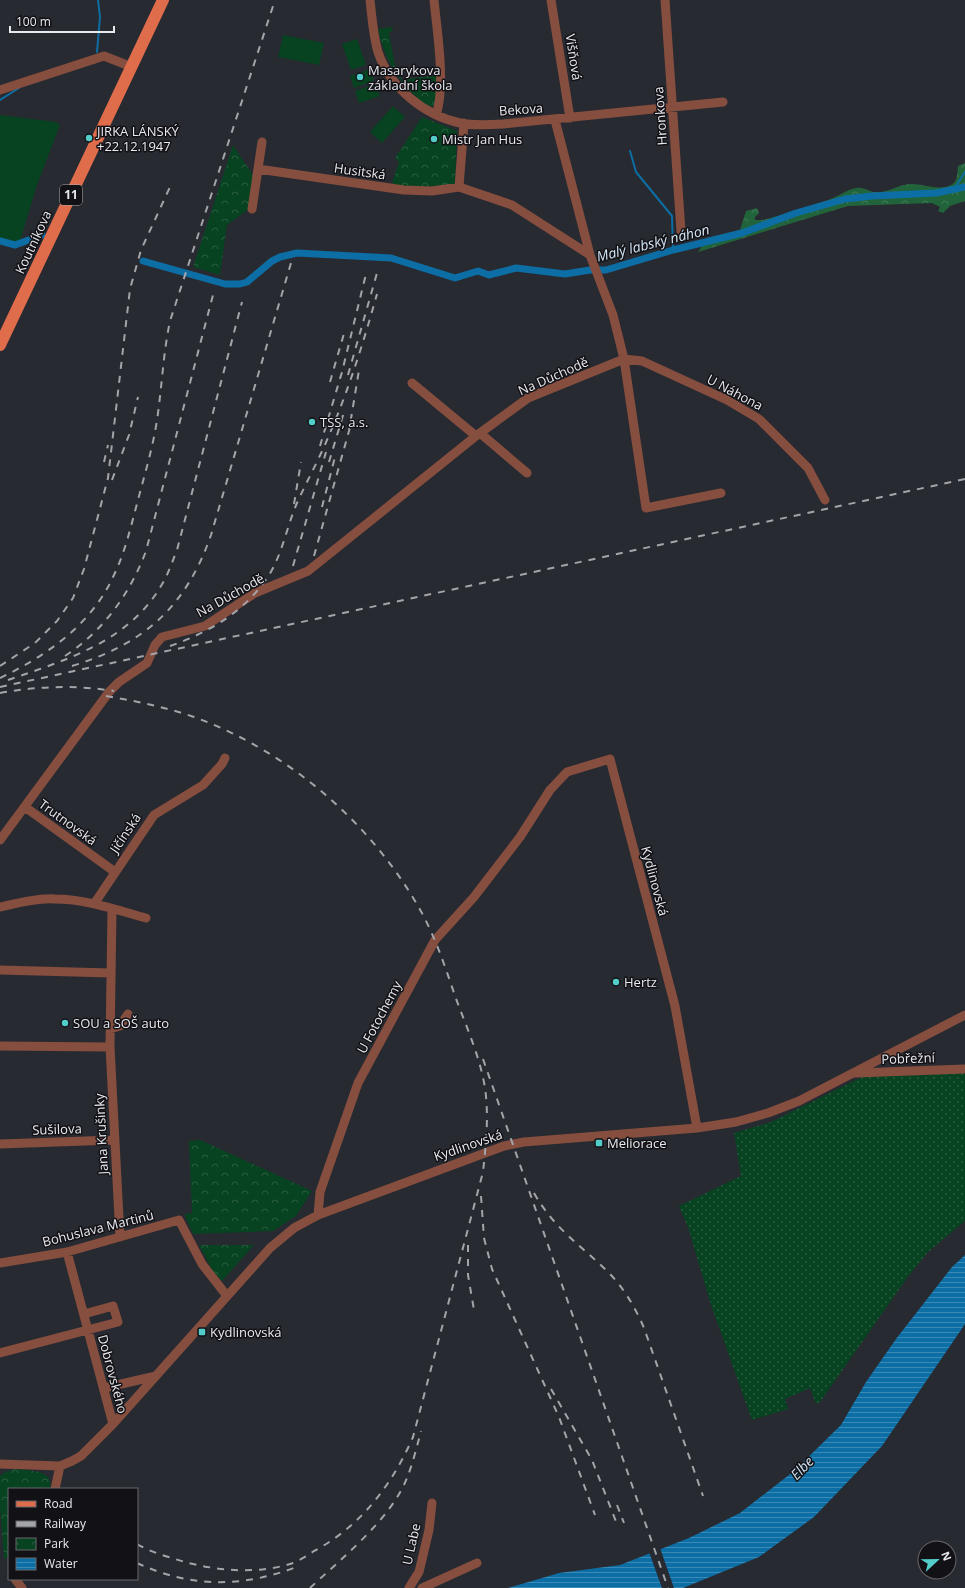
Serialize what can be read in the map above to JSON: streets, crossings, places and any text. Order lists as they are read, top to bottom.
{
  "streets": {
    "main road": ["11", "Koutníkova"],
    "street": [
      "Višňová",
      "Bekova",
      "Hronkova",
      "Husitská",
      "Na Důchodě",
      "U Náhona",
      "Trutnovská",
      "Jičínská",
      "Kydlinovská",
      "U Fotochemy",
      "Pobřežní",
      "Sušilova",
      "Jana Krušinky",
      "Bohuslava Martinů",
      "Dobrovského",
      "U Labe"
    ]
  },
  "crossings": [
    ["Višňová", "Bekova"],
    ["Bekova", "Hronkova"],
    ["Na Důchodě", "U Náhona"],
    ["Na Důchodě", "Trutnovská"],
    ["Trutnovská", "Jičínská"],
    ["Kydlinovská", "U Fotochemy"],
    ["Kydlinovská", "Pobřežní"],
    ["Kydlinovská", "Bohuslava Martinů"],
    ["Kydlinovská", "Dobrovského"],
    ["Sušilova", "Jana Krušinky"],
    ["Jana Krušinky", "Bohuslava Martinů"],
    ["Bohuslava Martinů", "Dobrovského"]
  ],
  "water": ["Malý labský náhon", "Elbe"],
  "places": {
    "other": [
      "Masarykova základní škola",
      "JIRKA LÁNSKÝ +22.12.1947",
      "Mistr Jan Hus",
      "TSS, a.s.",
      "Hertz",
      "SOU a SOŠ auto"
    ],
    "transit": ["Meliorace", "Kydlinovská"]
  },
  "legend": [
    "Road",
    "Railway",
    "Park",
    "Water"
  ],
  "scale_bar": "100 m",
  "north": "right"
}
